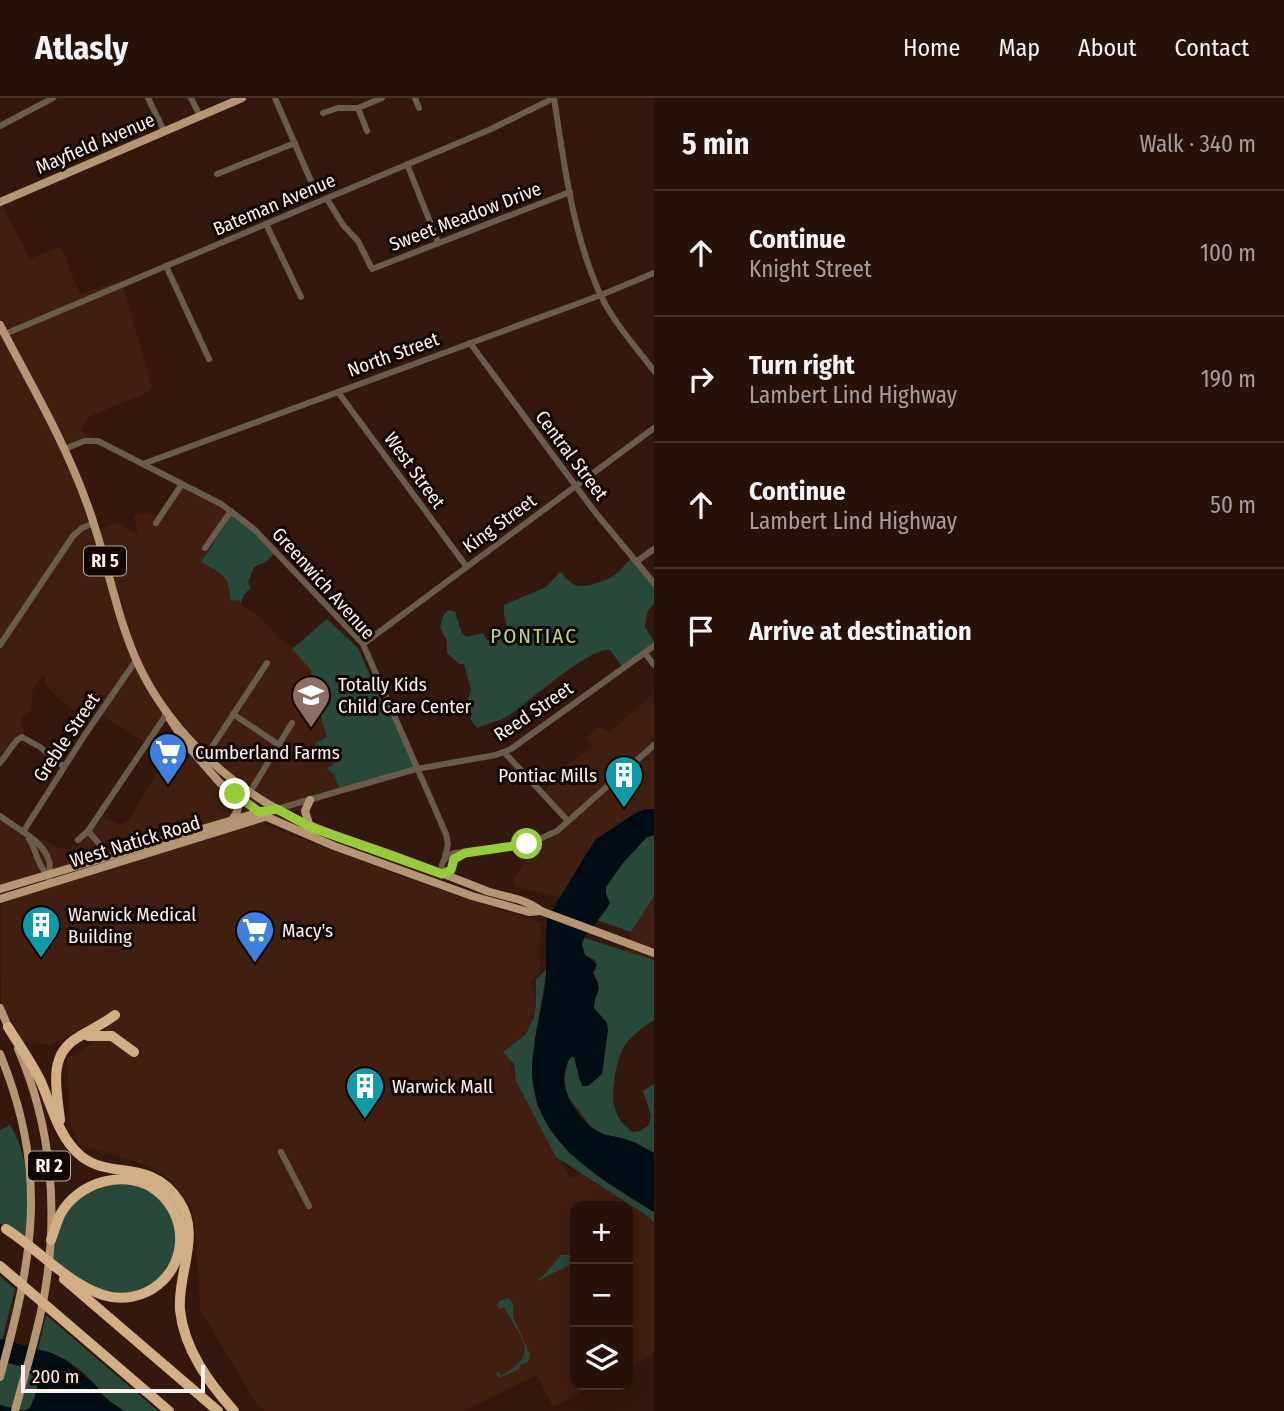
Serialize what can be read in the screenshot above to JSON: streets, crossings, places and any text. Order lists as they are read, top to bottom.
{
  "streets": {
    "main road": [
      "Mayfield Avenue",
      "RI 5",
      "West Natick Road",
      "RI 2"
    ],
    "street": [
      "Bateman Avenue",
      "Sweet Meadow Drive",
      "North Street",
      "Central Street",
      "West Street",
      "King Street",
      "Greenwich Avenue",
      "Reed Street",
      "Greble Street"
    ]
  },
  "crossings": [
    ["Bateman Avenue", "Sweet Meadow Drive"],
    ["Bateman Avenue", "RI 5"],
    ["North Street", "Central Street"],
    ["North Street", "West Street"],
    ["North Street", "Greenwich Avenue"],
    ["Central Street", "King Street"],
    ["West Street", "King Street"],
    ["King Street", "Greenwich Avenue"],
    ["RI 5", "Greenwich Avenue"],
    ["RI 5", "Greble Street"],
    ["RI 5", "West Natick Road"],
    ["Greenwich Avenue", "Reed Street"],
    ["Greenwich Avenue", "West Natick Road"],
    ["Reed Street", "West Natick Road"]
  ],
  "districts": ["PONTIAC"],
  "places": {
    "school or university": ["Totally Kids Child Care Center"],
    "supermarket": ["Cumberland Farms", "Macy's"],
    "building": ["Pontiac Mills", "Warwick Medical Building", "Warwick Mall"]
  },
  "scale_bar": "200 m",
  "page": {
    "header": "Atlasly",
    "nav": [
      "Home",
      "Map",
      "About",
      "Contact"
    ],
    "heading": ["5 min", "Walk · 340 m"],
    "list": [
      ["Continue", "Knight Street", "100 m"],
      ["Turn right", "Lambert Lind Highway", "190 m"],
      ["Continue", "Lambert Lind Highway", "50 m"],
      "Arrive at destination"
    ],
    "map_buttons": ["+", "−"],
    "scale": "200 m"
  }
}
